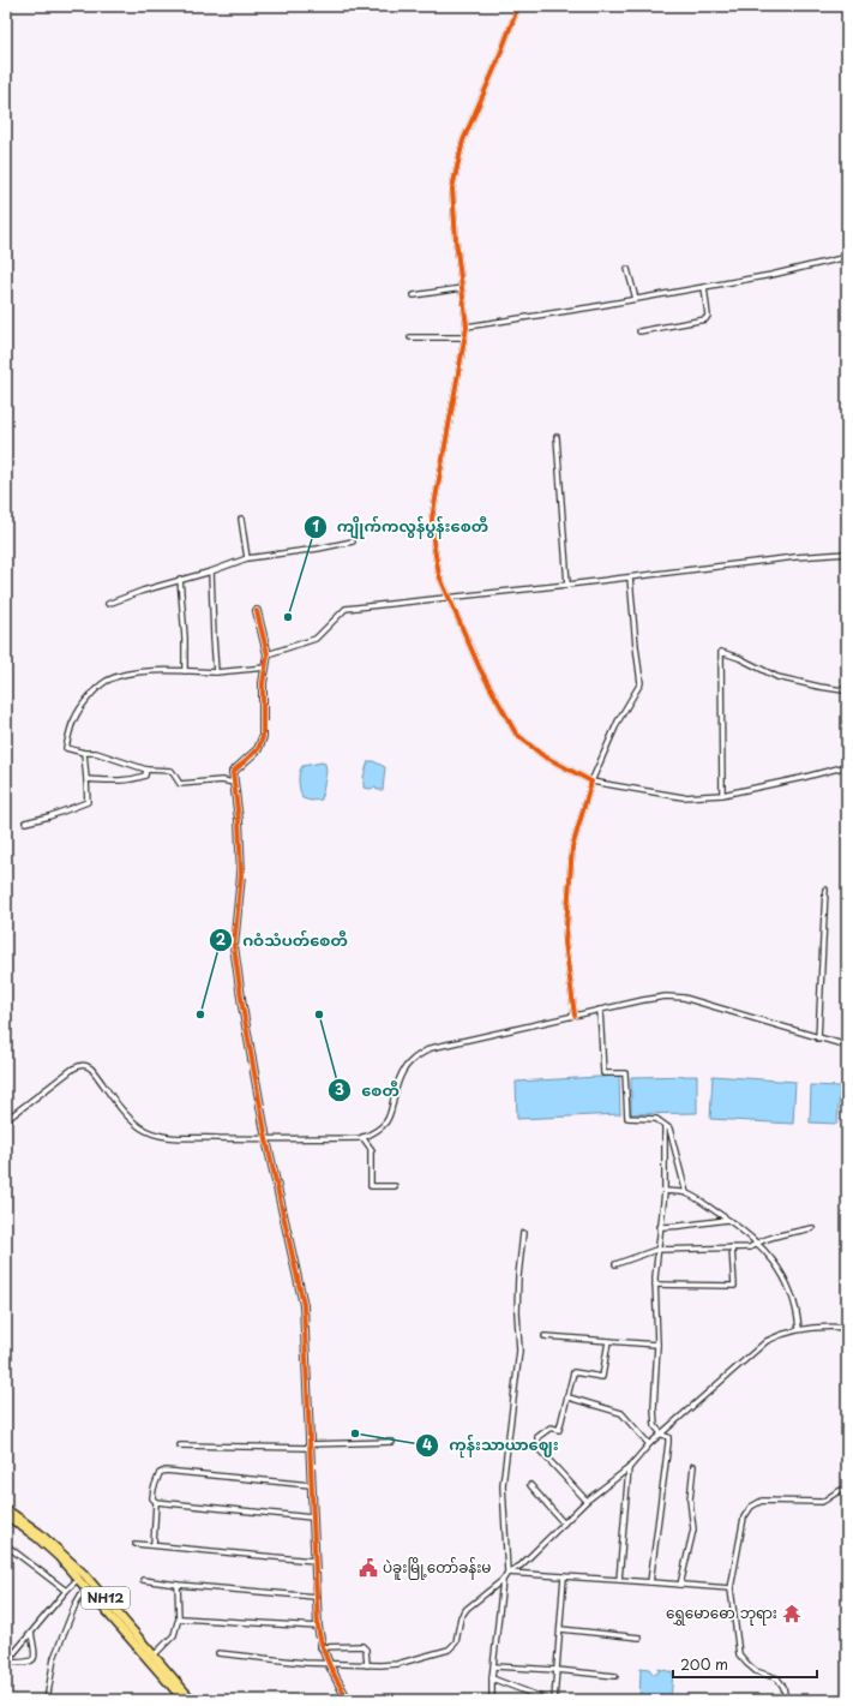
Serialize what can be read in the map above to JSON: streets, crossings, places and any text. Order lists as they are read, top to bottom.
{
  "streets": {
    "highway": ["NH12"]
  },
  "places": {
    "other": [
      "ကျိုက်ကလွန်ပွန်းစေတီ",
      "ဂဝံသံပတ်စေတီ",
      "စေတီ",
      "ကုန်းသာယာဈေး"
    ],
    "public building": ["ပဲခူးမြို့တော်ခန်းမ"],
    "temple": ["ရွှေမောဓော ဘုရား"]
  },
  "scale_bar": "200 m"
}
